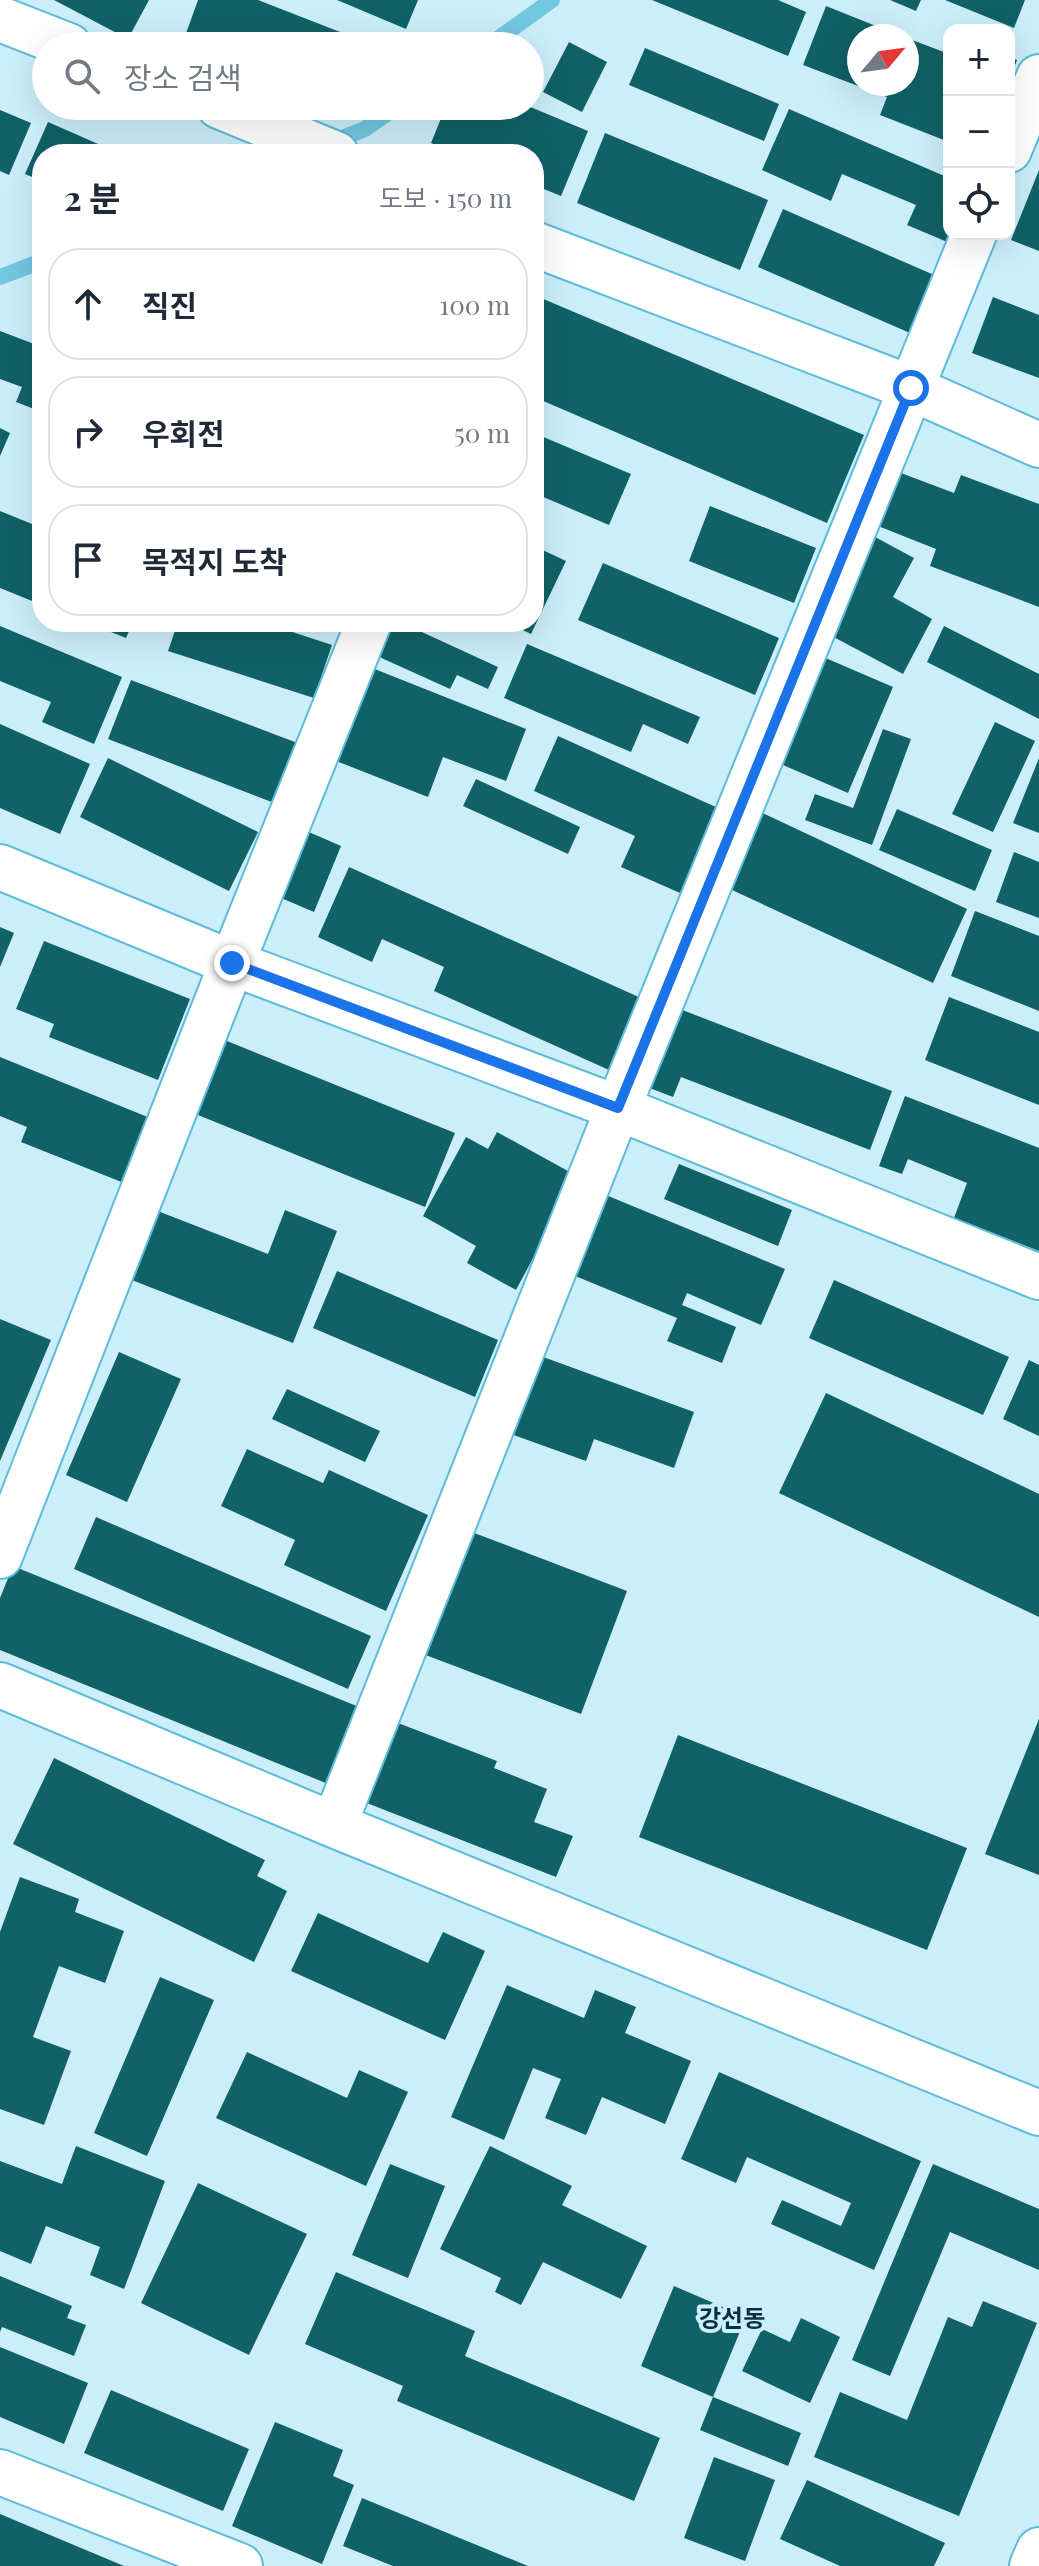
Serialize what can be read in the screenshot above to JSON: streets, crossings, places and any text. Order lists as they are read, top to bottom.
{
  "districts": ["강선동"],
  "north": "top right",
  "page": {
    "map_buttons": ["+", "−"],
    "search": "장소 검색",
    "heading": ["2 분", "도보 · 150 m"],
    "list": [
      ["직진", "100 m"],
      ["우회전", "50 m"],
      "목적지 도착"
    ]
  }
}
